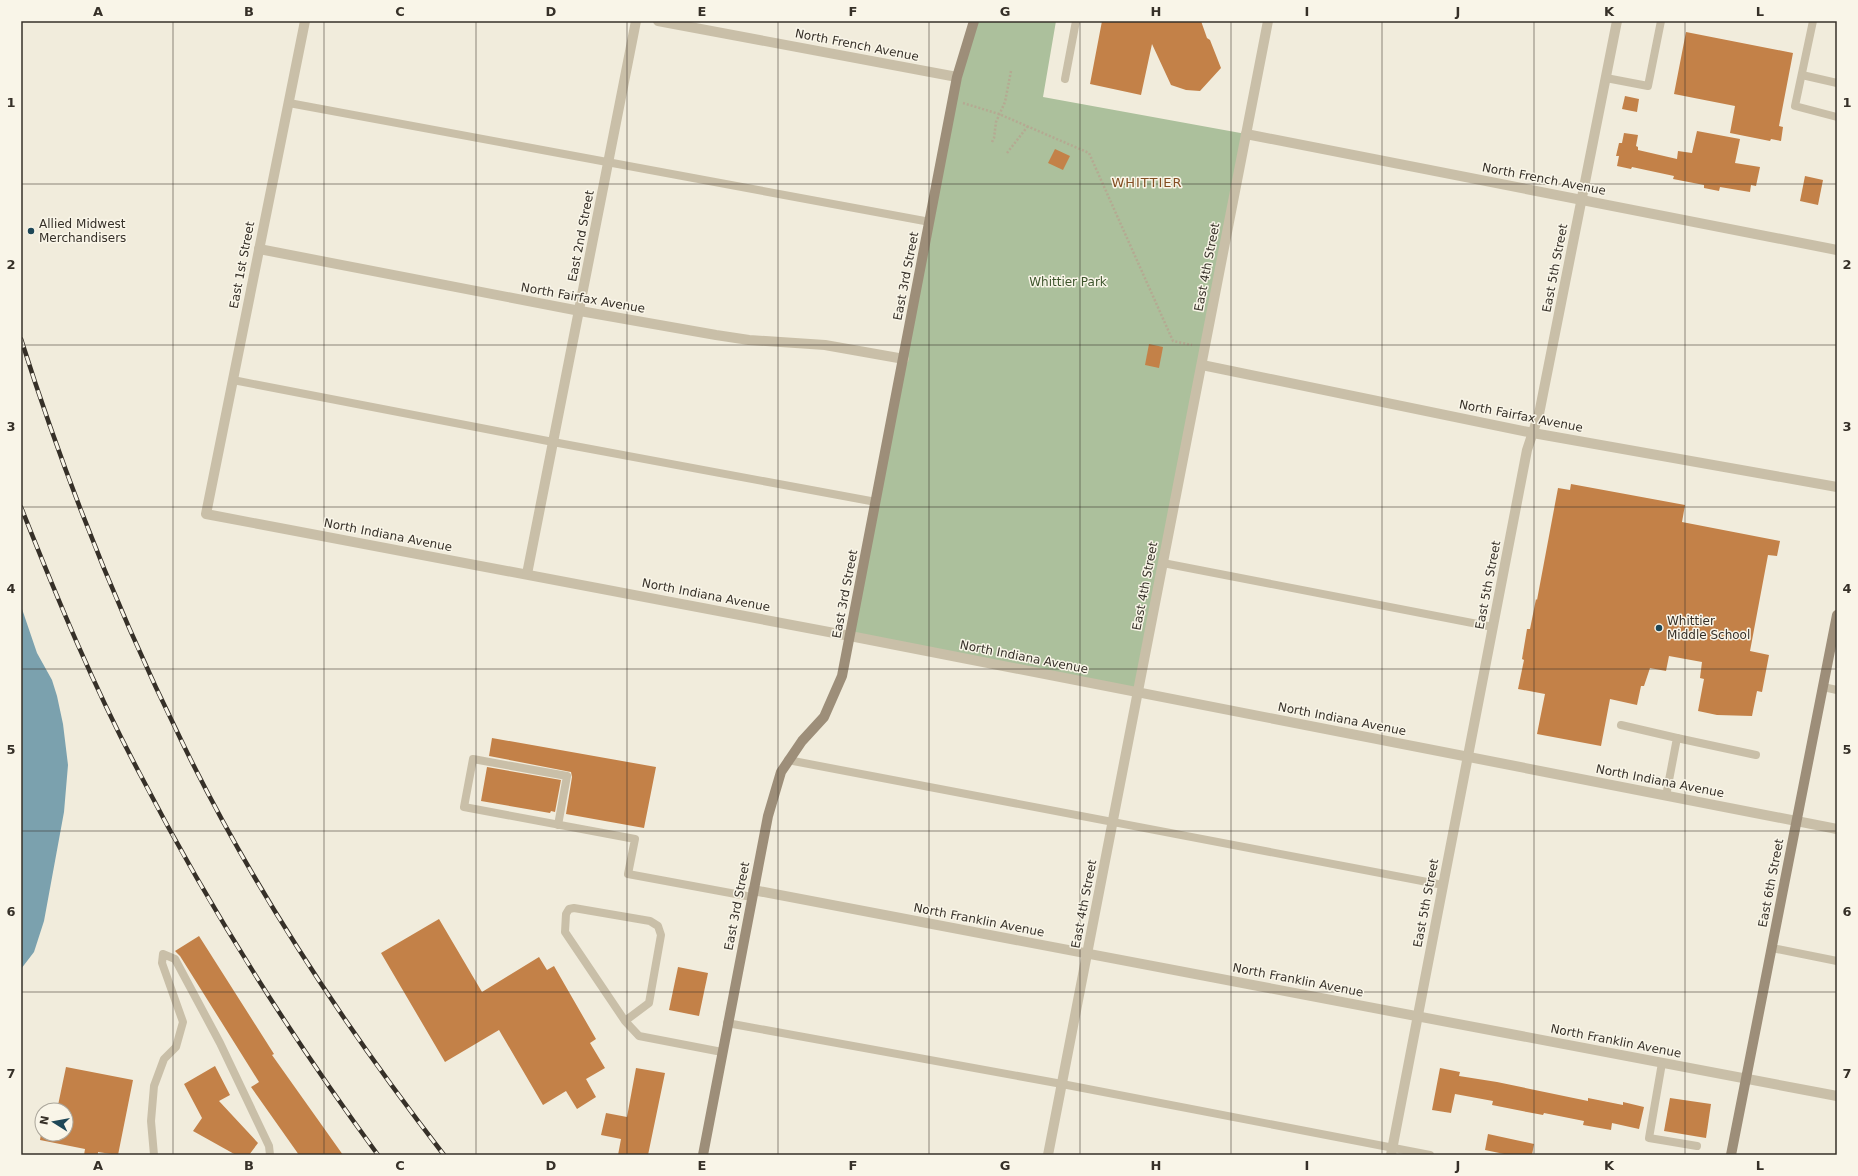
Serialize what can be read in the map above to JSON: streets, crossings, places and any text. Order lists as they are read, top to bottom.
{
  "streets": {
    "street": [
      "North French Avenue",
      "East 2nd Street",
      "East 1st Street",
      "East 4th Street",
      "East 5th Street",
      "East 3rd Street",
      "North Fairfax Avenue",
      "North Indiana Avenue",
      "East 6th Street",
      "North Franklin Avenue"
    ]
  },
  "crossings": [
    ["North French Avenue", "East 4th Street"],
    ["North French Avenue", "East 5th Street"],
    ["North French Avenue", "East 3rd Street"],
    ["East 2nd Street", "North Fairfax Avenue"],
    ["East 2nd Street", "North Indiana Avenue"],
    ["East 1st Street", "North Fairfax Avenue"],
    ["East 1st Street", "North Indiana Avenue"],
    ["East 4th Street", "North Fairfax Avenue"],
    ["East 4th Street", "North Indiana Avenue"],
    ["East 4th Street", "North Franklin Avenue"],
    ["East 5th Street", "North Fairfax Avenue"],
    ["East 5th Street", "North Indiana Avenue"],
    ["East 5th Street", "North Franklin Avenue"],
    ["East 3rd Street", "North Fairfax Avenue"],
    ["East 3rd Street", "North Indiana Avenue"],
    ["East 3rd Street", "North Franklin Avenue"],
    ["North Indiana Avenue", "East 6th Street"],
    ["East 6th Street", "North Franklin Avenue"]
  ],
  "districts": ["WHITTIER"],
  "parks": ["Whittier Park"],
  "places": ["Allied Midwest Merchandisers", "Whittier Middle School"],
  "north": "left",
  "grid": {
    "columns": [
      "A",
      "B",
      "C",
      "D",
      "E",
      "F",
      "G",
      "H",
      "I",
      "J",
      "K",
      "L"
    ],
    "rows": [
      "1",
      "2",
      "3",
      "4",
      "5",
      "6",
      "7"
    ]
  }
}
